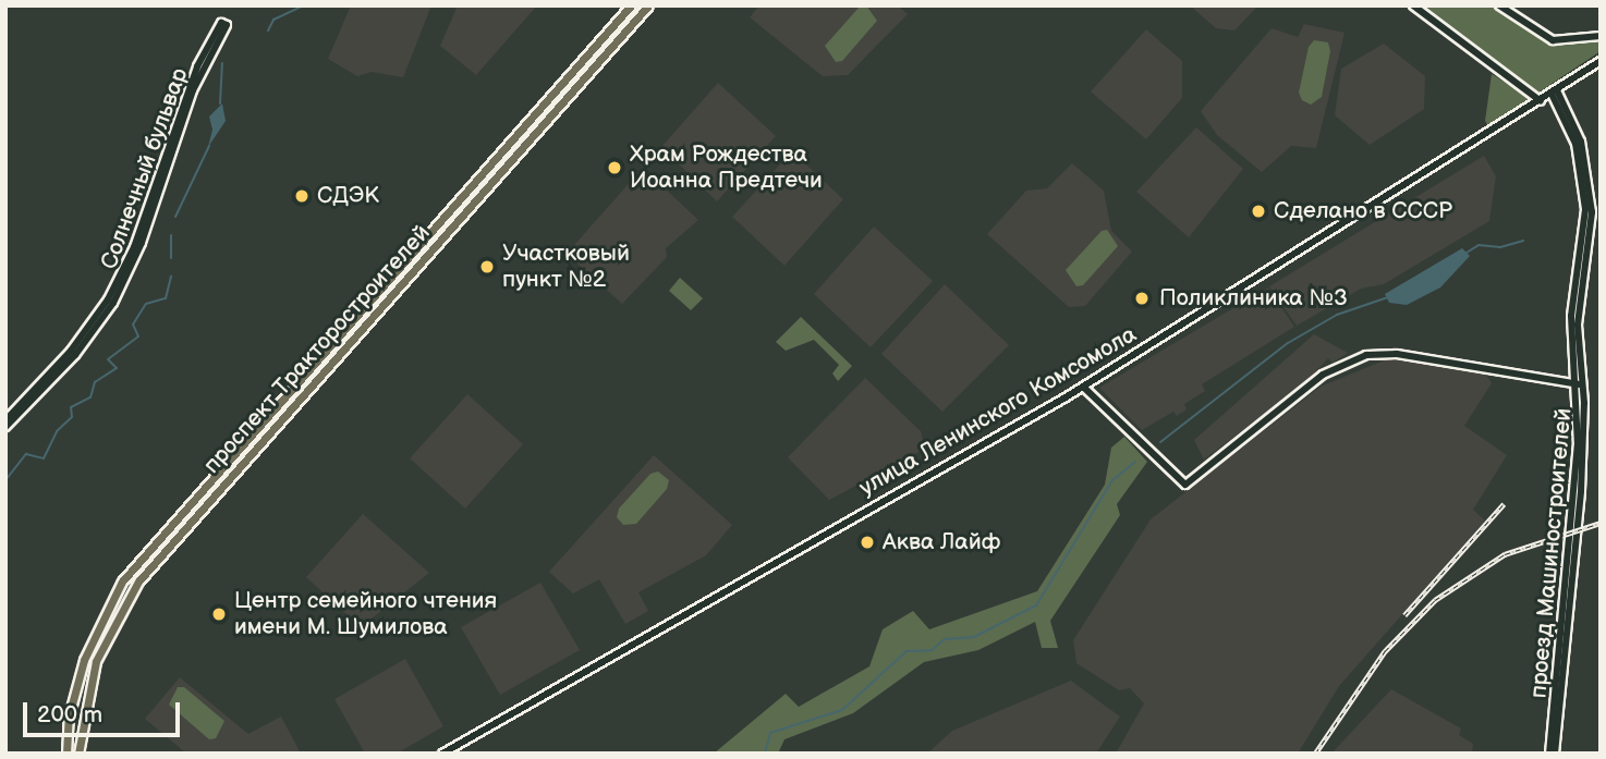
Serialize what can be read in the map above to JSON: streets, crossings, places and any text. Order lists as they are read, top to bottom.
{
  "streets": {
    "main road": [
      "Солнечный бульвар",
      "проспект Тракторостроителей",
      "улица Ленинского Комсомола",
      "проезд Машиностроителей"
    ]
  },
  "crossings": [
    ["улица Ленинского Комсомола", "проезд Машиностроителей"]
  ],
  "places": [
    "Храм Рождества Иоанна Предтечи",
    "СДЭК",
    "Сделано в СССР",
    "Участковый пункт №2",
    "Поликлиника №3",
    "Аква Лайф",
    "Центр семейного чтения имени М. Шумилова"
  ],
  "scale_bar": "200 m"
}
